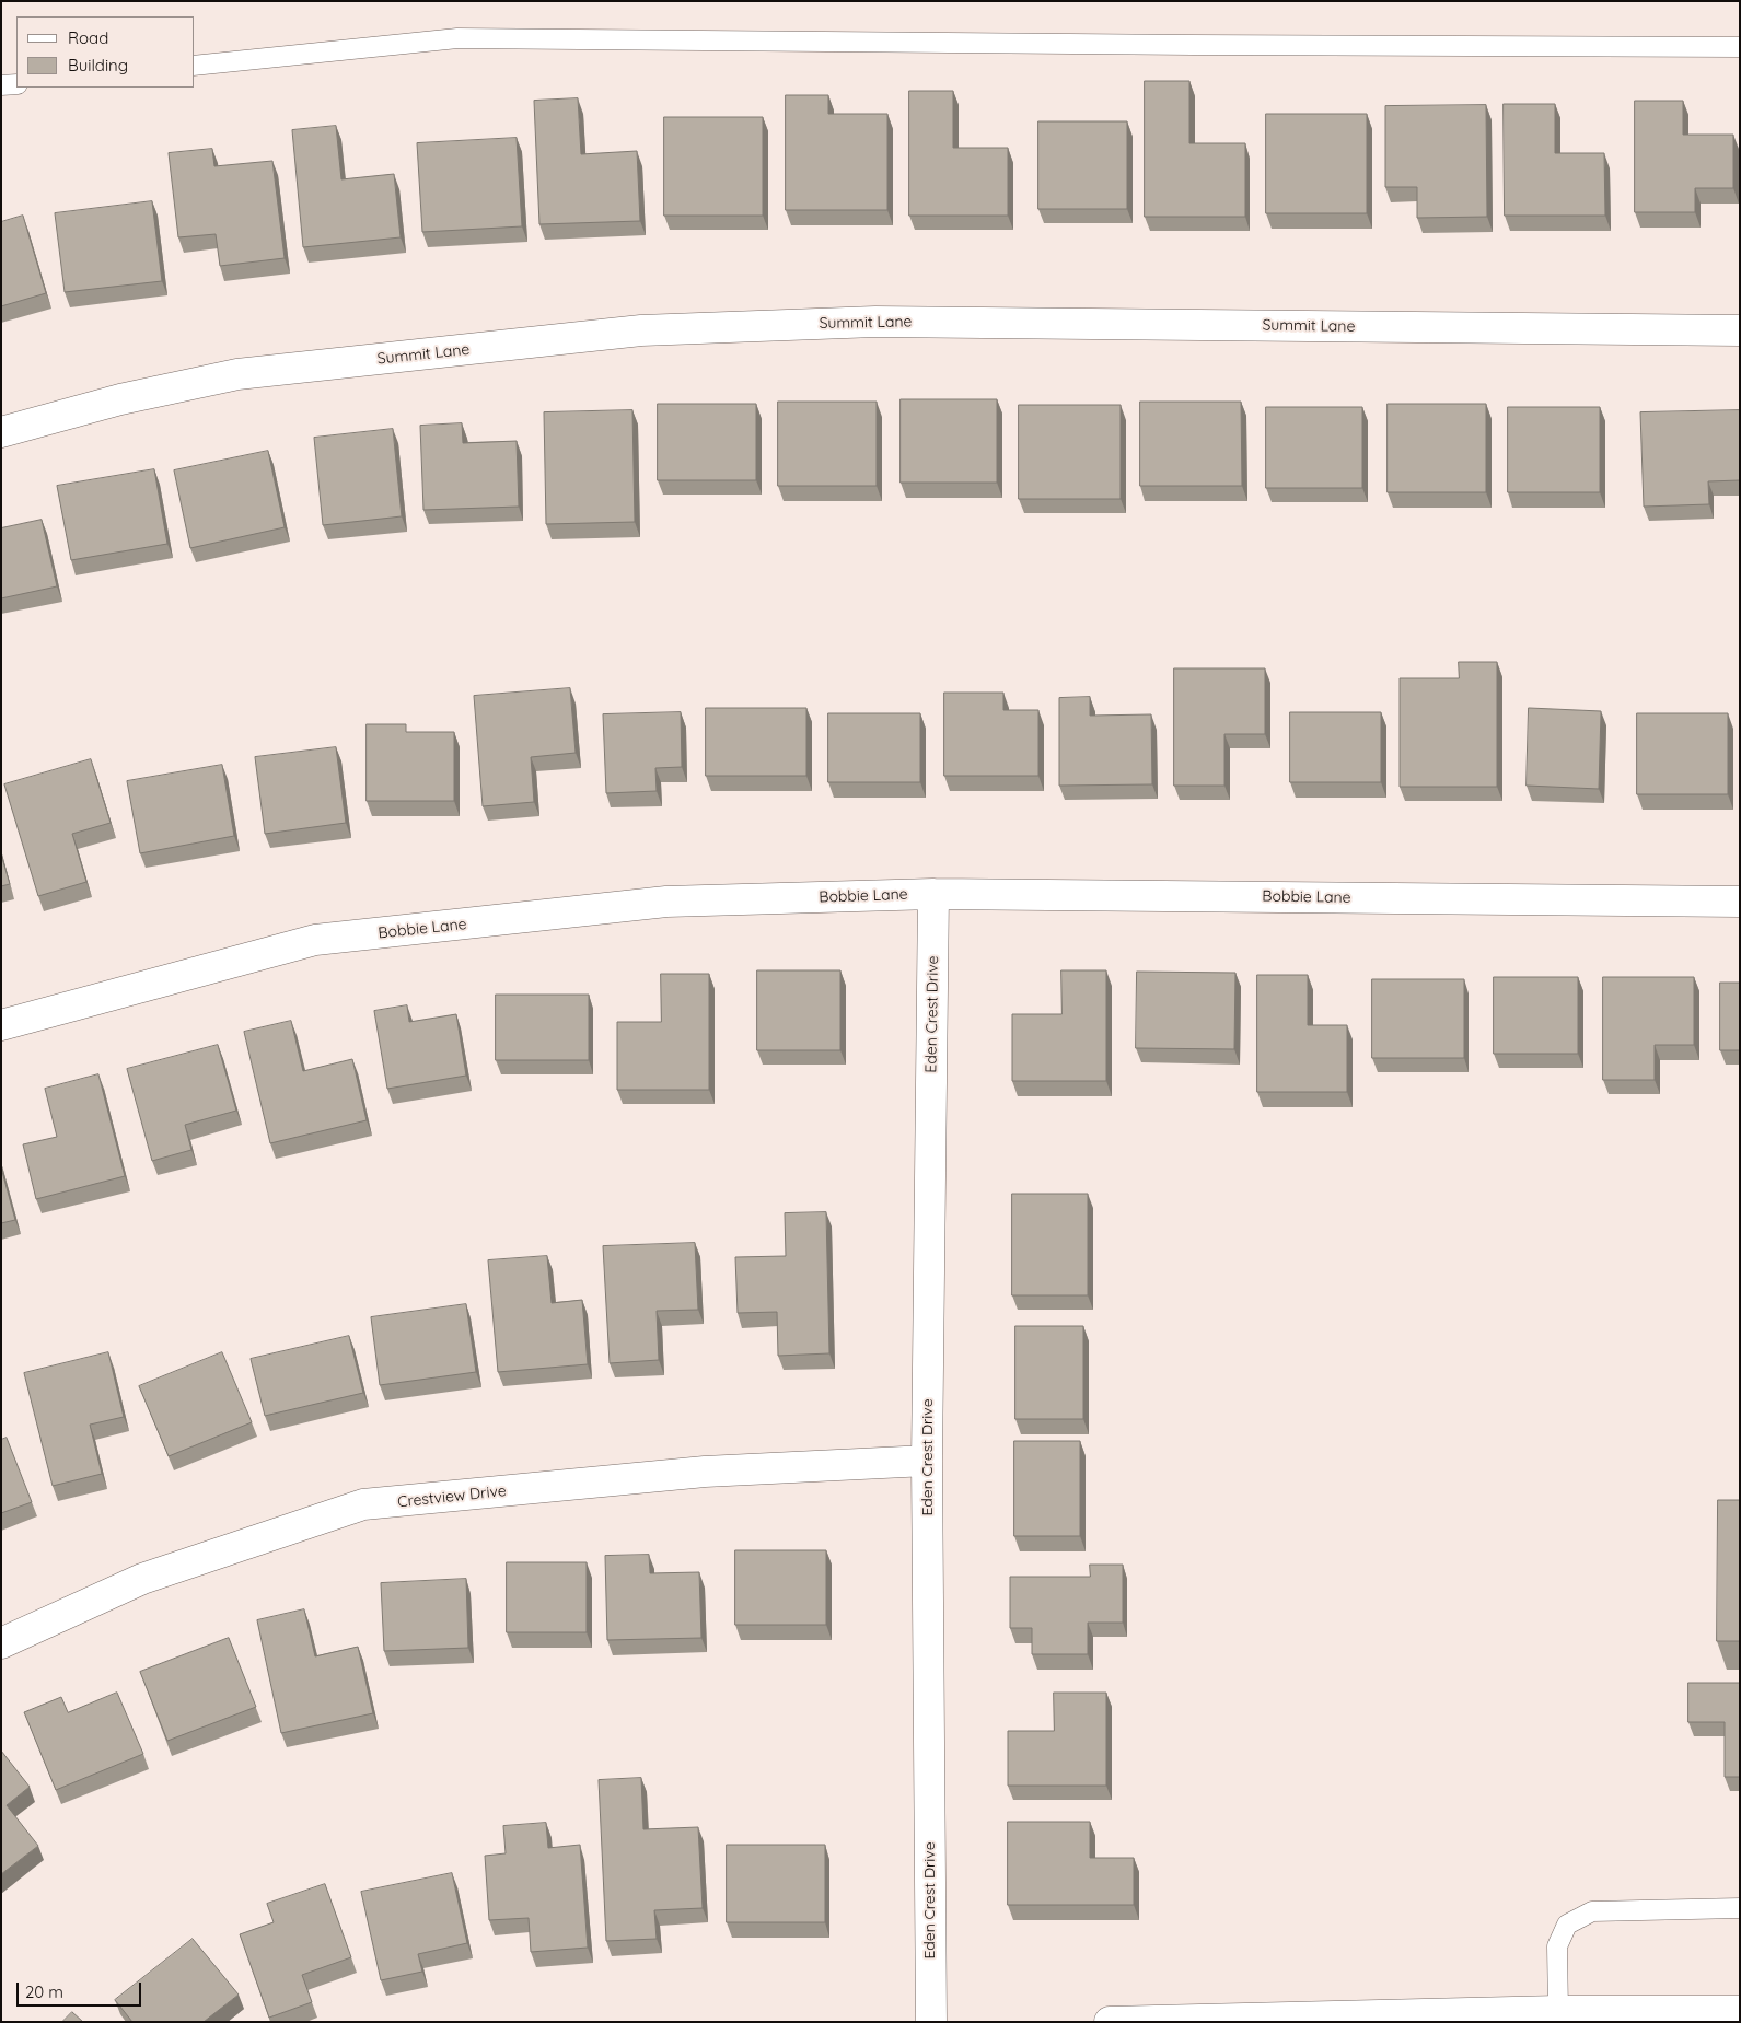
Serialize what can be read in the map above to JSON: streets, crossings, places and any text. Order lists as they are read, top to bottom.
{
  "streets": {
    "street": [
      "Summit Lane",
      "Bobbie Lane",
      "Eden Crest Drive",
      "Crestview Drive"
    ]
  },
  "crossings": [
    ["Bobbie Lane", "Eden Crest Drive"],
    ["Eden Crest Drive", "Crestview Drive"]
  ],
  "legend": ["Road", "Building"],
  "scale_bar": "20 m"
}
